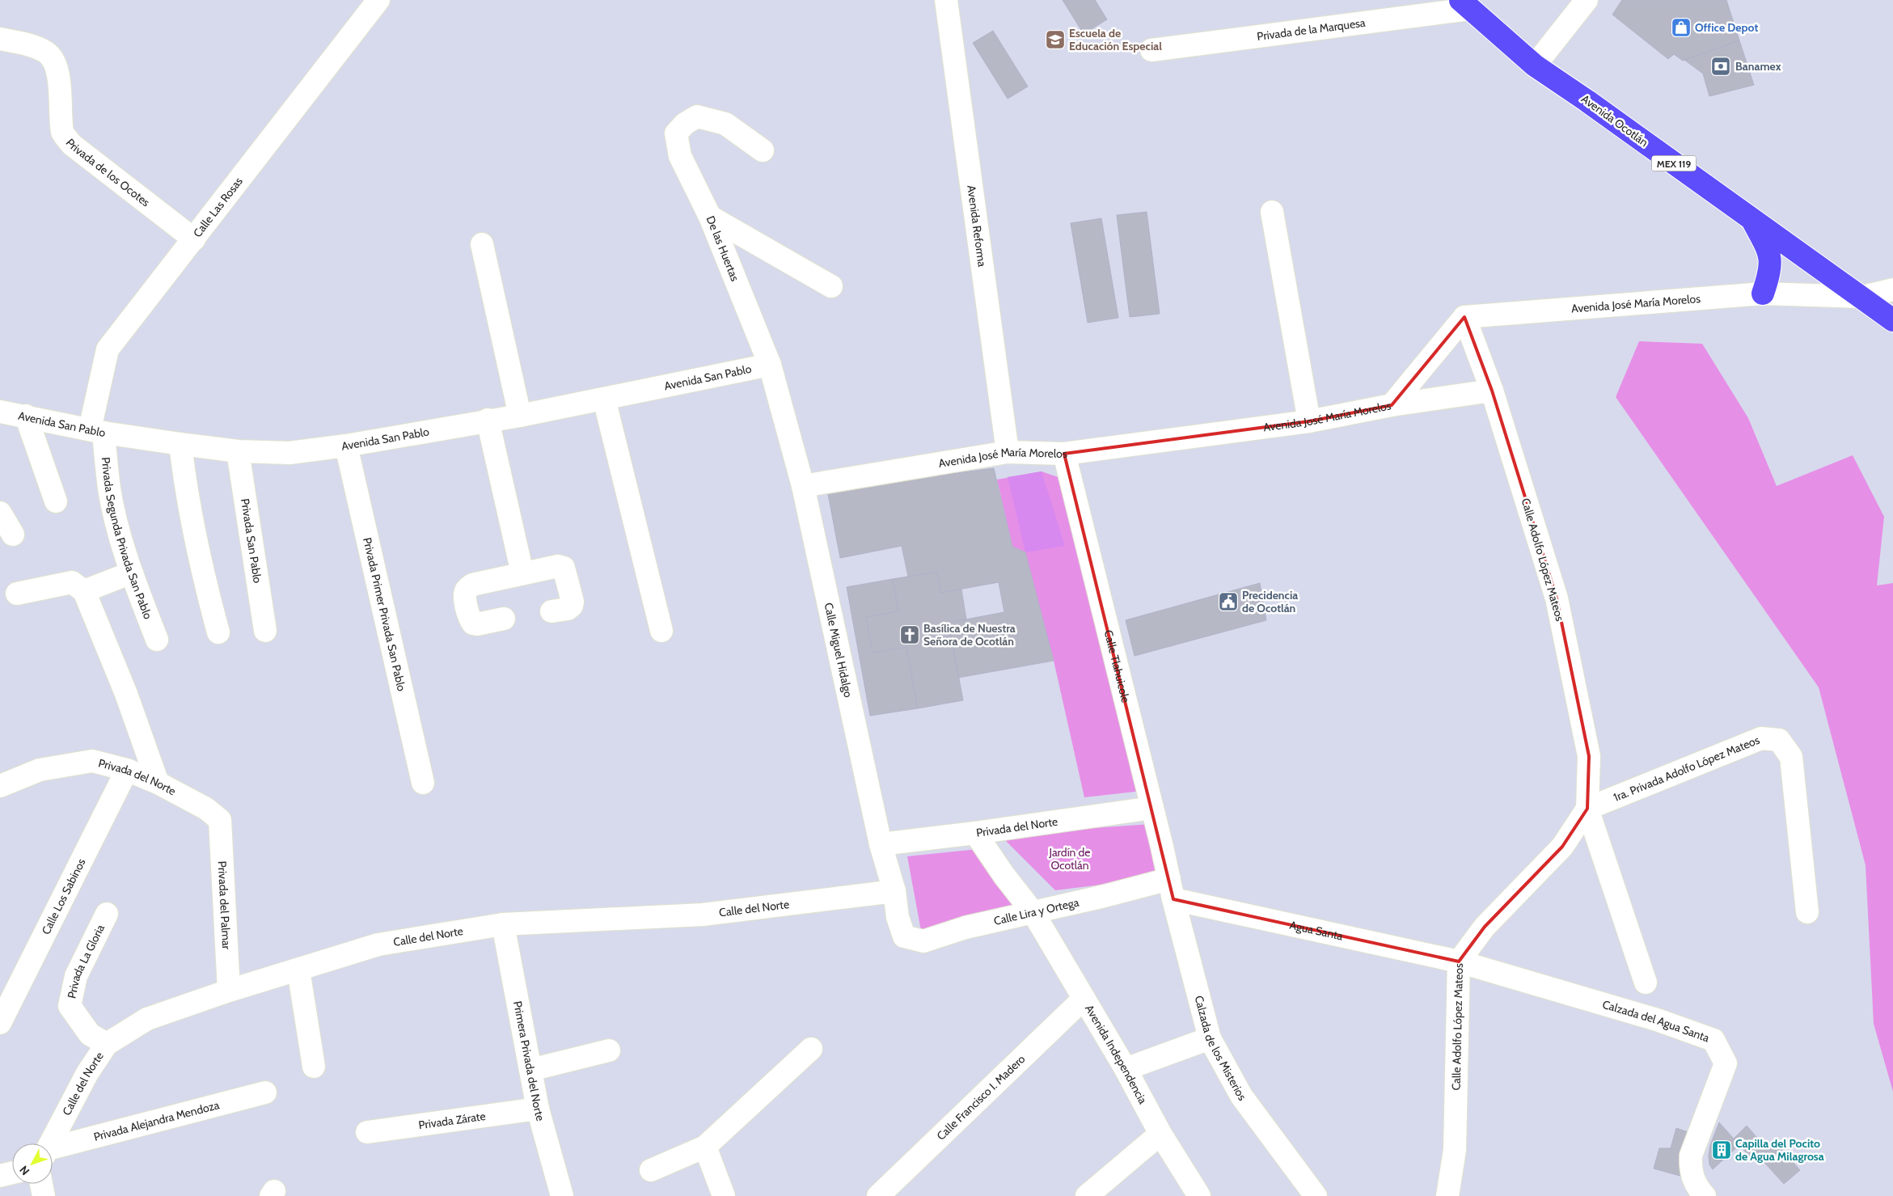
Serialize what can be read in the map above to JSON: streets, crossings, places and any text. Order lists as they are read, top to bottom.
{
  "streets": {
    "main road": ["Avenida Ocotlán", "MEX 119"],
    "street": [
      "Privada de la Marquesa",
      "Privada de los Ocotes",
      "Calle Las Rosas",
      "Avenida Reforma",
      "De las Huertas",
      "Avenida José María Morelos",
      "Avenida San Pablo",
      "Privada Segunda Privada San Pablo",
      "Privada San Pablo",
      "Calle Adolfo López Mateos",
      "Privada Primer Privada San Pablo",
      "Calle Miguel Hidalgo",
      "Calle Tlahuicole",
      "1ra. Privada Adolfo López Mateos",
      "Privada del Norte",
      "Calle Los Sabinos",
      "Privada del Palmar",
      "Calle del Norte",
      "Calle Lira y Ortega",
      "Agua Santa",
      "Privada La Gloria",
      "Calzada del Agua Santa",
      "Calzada de los Misterios",
      "Avenida Independencia",
      "Primera Privada del Norte",
      "Calle Francisco I. Madero",
      "Privada Zárate",
      "Privada Alejandra Mendoza"
    ]
  },
  "crossings": [
    ["Privada de la Marquesa", "Avenida Ocotlán"],
    ["Avenida Ocotlán", "Avenida José María Morelos"],
    ["Privada de los Ocotes", "Calle Las Rosas"],
    ["Calle Las Rosas", "Avenida San Pablo"],
    ["Calle Las Rosas", "Privada Segunda Privada San Pablo"],
    ["Avenida Reforma", "Avenida José María Morelos"],
    ["De las Huertas", "Avenida San Pablo"],
    ["De las Huertas", "Calle Miguel Hidalgo"],
    ["Avenida José María Morelos", "Calle Adolfo López Mateos"],
    ["Avenida José María Morelos", "Calle Miguel Hidalgo"],
    ["Avenida José María Morelos", "Calle Tlahuicole"],
    ["Avenida San Pablo", "Privada Segunda Privada San Pablo"],
    ["Avenida San Pablo", "Privada San Pablo"],
    ["Avenida San Pablo", "Privada Primer Privada San Pablo"],
    ["Avenida San Pablo", "Calle Miguel Hidalgo"],
    ["Calle Adolfo López Mateos", "1ra. Privada Adolfo López Mateos"],
    ["Calle Adolfo López Mateos", "Agua Santa"],
    ["Calle Adolfo López Mateos", "Calzada del Agua Santa"],
    ["Calle Miguel Hidalgo", "Privada del Norte"],
    ["Calle Miguel Hidalgo", "Calle del Norte"],
    ["Calle Miguel Hidalgo", "Calle Lira y Ortega"],
    ["Calle Tlahuicole", "Privada del Norte"],
    ["Calle Tlahuicole", "Calle Lira y Ortega"],
    ["Calle Tlahuicole", "Agua Santa"],
    ["Calle Tlahuicole", "Calzada de los Misterios"],
    ["Privada del Norte", "Calle Los Sabinos"],
    ["Privada del Norte", "Privada del Palmar"],
    ["Privada del Norte", "Avenida Independencia"],
    ["Privada del Palmar", "Calle del Norte"],
    ["Calle del Norte", "Privada La Gloria"],
    ["Calle del Norte", "Primera Privada del Norte"],
    ["Calle Lira y Ortega", "Agua Santa"],
    ["Calle Lira y Ortega", "Calzada de los Misterios"],
    ["Calle Lira y Ortega", "Avenida Independencia"],
    ["Agua Santa", "Calzada del Agua Santa"],
    ["Agua Santa", "Calzada de los Misterios"],
    ["Avenida Independencia", "Calle Francisco I. Madero"],
    ["Primera Privada del Norte", "Privada Zárate"]
  ],
  "parks": ["Jardín de Ocotlán"],
  "places": {
    "shop": ["Office Depot"],
    "school or university": ["Escuela de Educación Especial"],
    "bank": ["Banamex"],
    "public building": ["Precidencia de Ocotlán"],
    "church": ["Basílica de Nuestra Señora de Ocotlán"],
    "building": ["Capilla del Pocito de Agua Milagrosa"]
  },
  "north": "bottom left"
}
